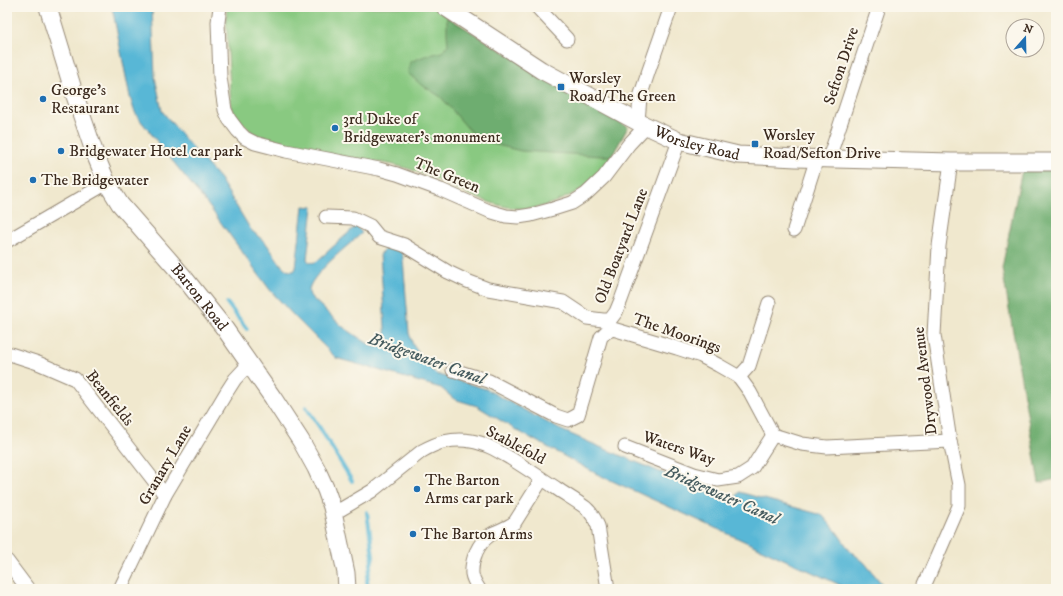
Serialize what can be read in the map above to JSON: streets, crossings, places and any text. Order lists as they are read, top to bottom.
{
  "streets": {
    "main road": ["Worsley Road", "Barton Road"],
    "street": [
      "Sefton Drive",
      "The Green",
      "Old Boatyard Lane",
      "The Moorings",
      "Drywood Avenue",
      "Beanfields",
      "Stablefold",
      "Waters Way",
      "Granary Lane"
    ]
  },
  "crossings": [
    ["Sefton Drive", "Worsley Road"],
    ["Worsley Road", "The Green"],
    ["Worsley Road", "Old Boatyard Lane"],
    ["Worsley Road", "Drywood Avenue"],
    ["Barton Road", "Stablefold"],
    ["Barton Road", "Granary Lane"],
    ["The Moorings", "Waters Way"],
    ["Beanfields", "Granary Lane"]
  ],
  "water": ["Bridgewater Canal"],
  "places": {
    "transit": ["Worsley Road/The Green", "Worsley Road/Sefton Drive"],
    "other": [
      "George’s Restaurant",
      "3rd Duke of Bridgewater's monument",
      "Bridgewater Hotel car park",
      "The Bridgewater",
      "The Barton Arms car park",
      "The Barton Arms"
    ]
  },
  "north": "top"
}
